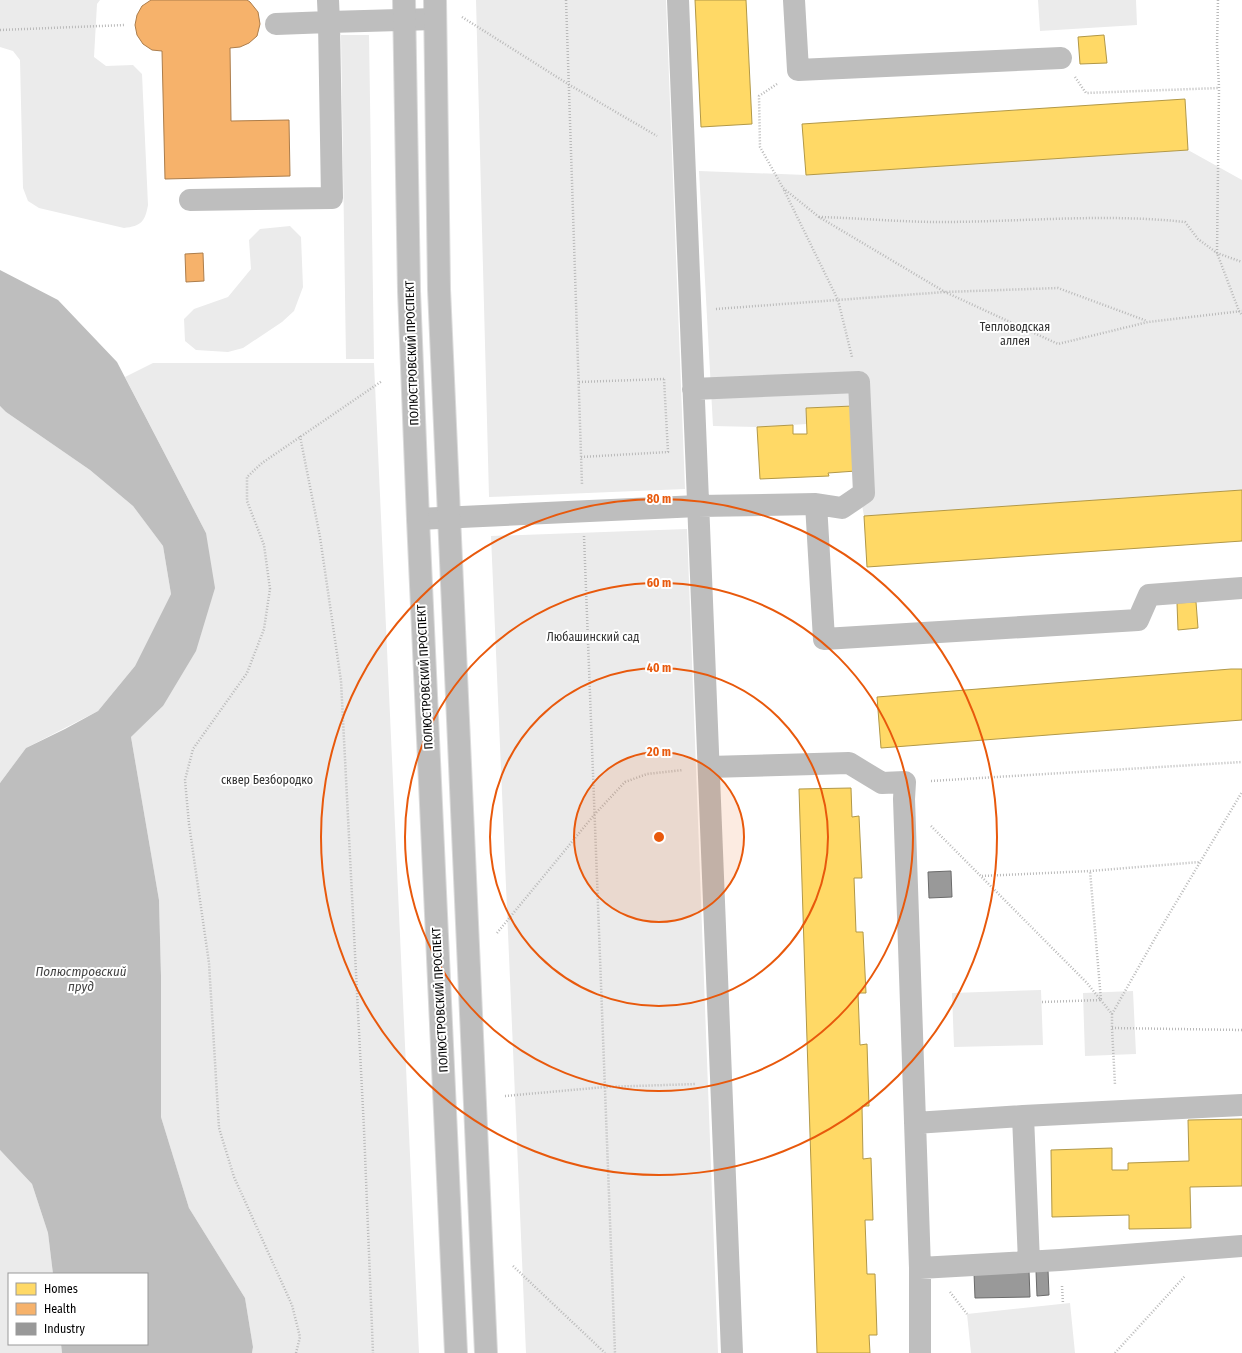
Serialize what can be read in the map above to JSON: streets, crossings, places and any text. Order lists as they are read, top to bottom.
{
  "streets": {
    "main road": ["ПОЛЮСТРОВСКИЙ ПРОСПЕКТ"]
  },
  "water": ["Полюстровский пруд"],
  "parks": ["Тепловодская аллея", "Любашинский сад", "сквер Безбородко"],
  "legend": ["Homes", "Health", "Industry"],
  "rings": [
    "80 m",
    "60 m",
    "40 m",
    "20 m"
  ]
}
